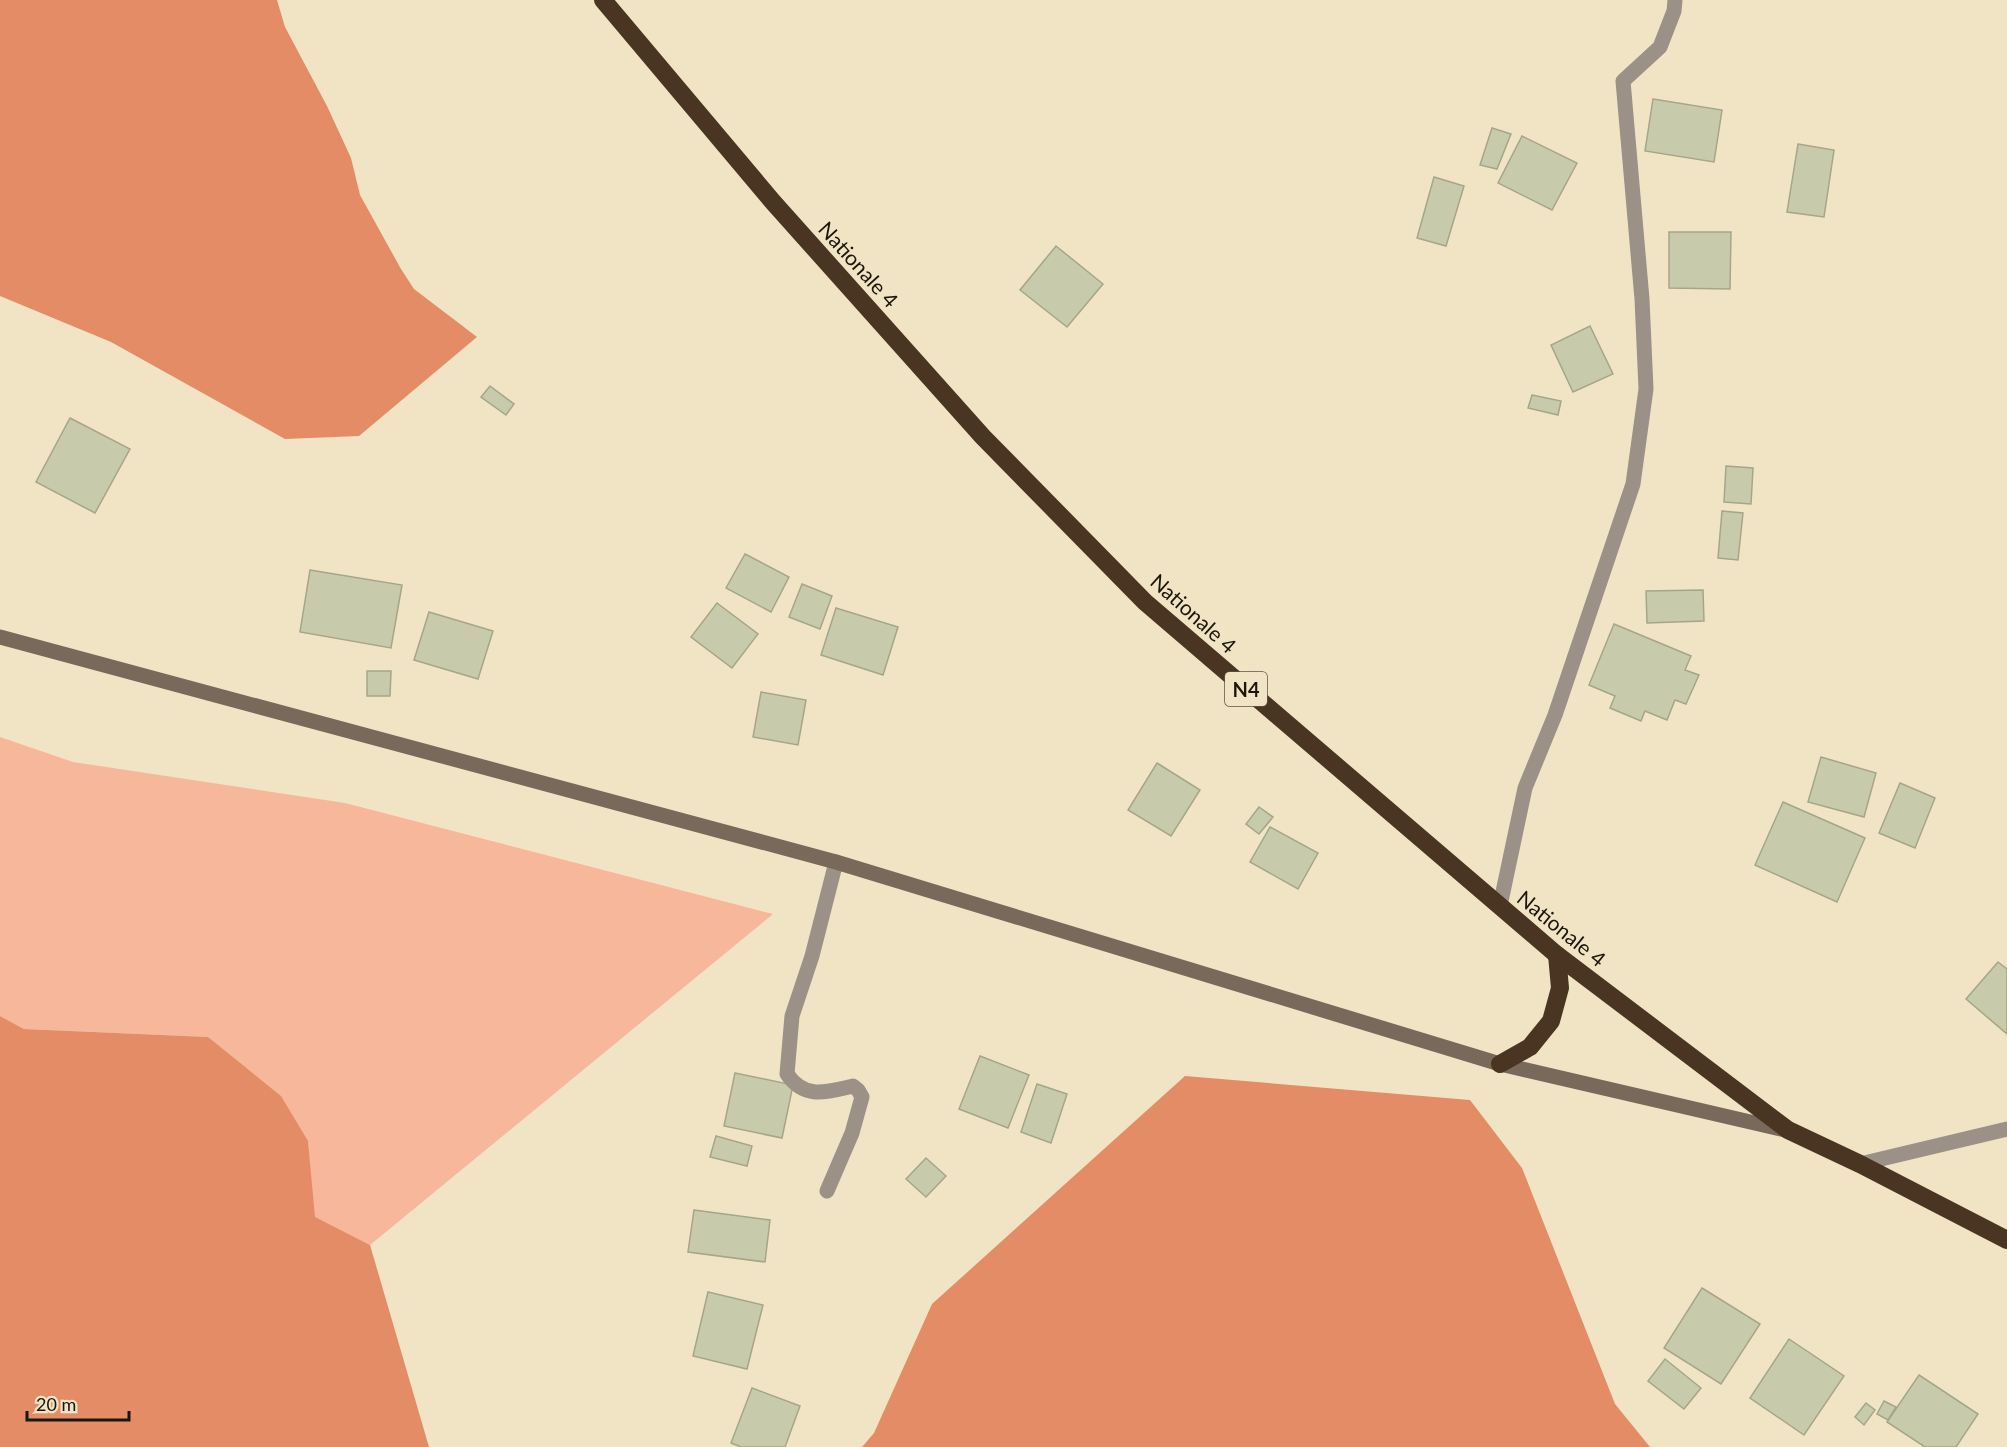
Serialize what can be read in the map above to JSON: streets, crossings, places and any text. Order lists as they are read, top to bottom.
{
  "streets": {
    "highway": ["Nationale 4", "N4"]
  },
  "scale_bar": "20 m"
}
